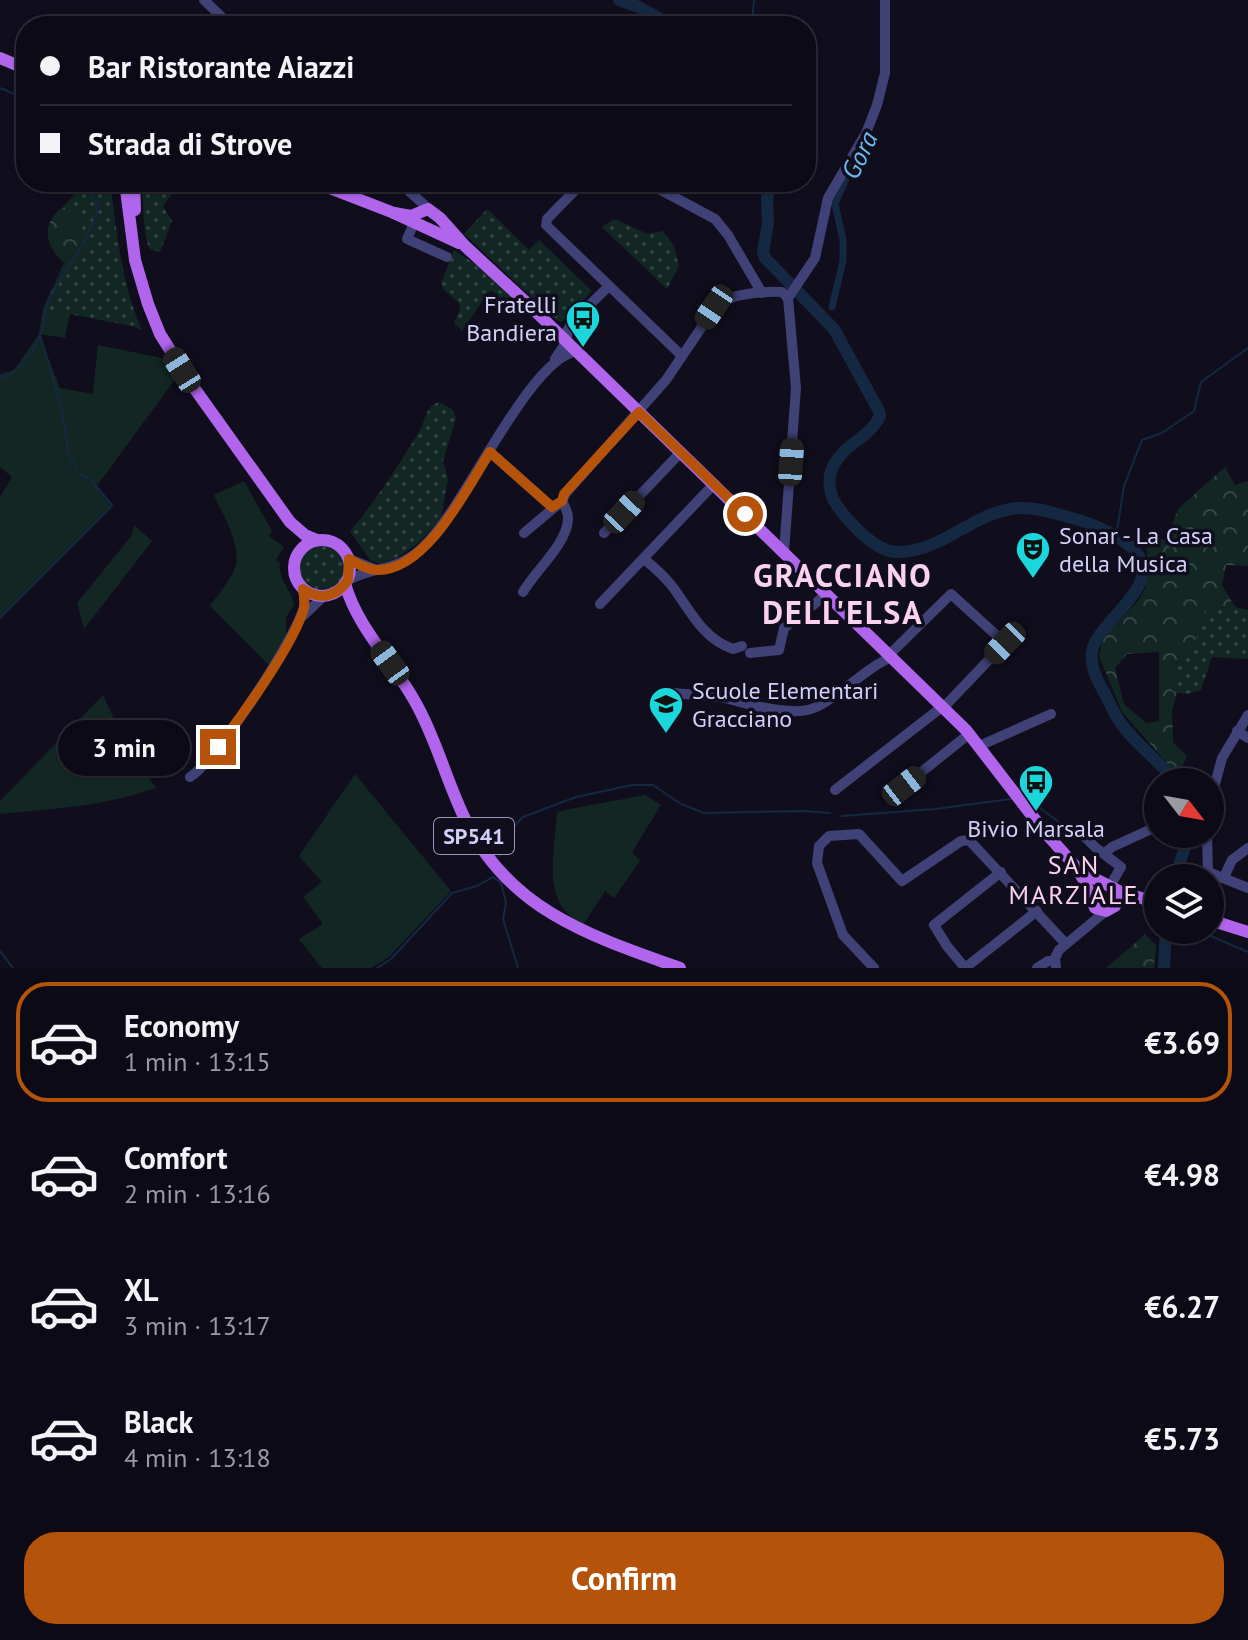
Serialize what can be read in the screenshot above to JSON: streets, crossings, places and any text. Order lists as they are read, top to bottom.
{
  "streets": {
    "main road": ["SP541"]
  },
  "districts": ["GRACCIANO DELL'ELSA", "SAN MARZIALE"],
  "water": ["Gora"],
  "places": {
    "bus stop": ["Fratelli Bandiera", "Bivio Marsala"],
    "theatre": ["Sonar - La Casa della Musica"],
    "school or university": ["Scuole Elementari Gracciano"]
  },
  "north": "bottom right",
  "page": {
    "banner": ["Bar Ristorante Aiazzi", "Strada di Strove"],
    "bubble": "3 min",
    "list": [
      {
        "name": "Economy",
        "note": "1 min · 13:15",
        "value": "€3.69"
      },
      {
        "name": "Comfort",
        "note": "2 min · 13:16",
        "value": "€4.98"
      },
      {
        "name": "XL",
        "note": "3 min · 13:17",
        "value": "€6.27"
      },
      {
        "name": "Black",
        "note": "4 min · 13:18",
        "value": "€5.73"
      }
    ],
    "buttons": "Confirm"
  }
}
